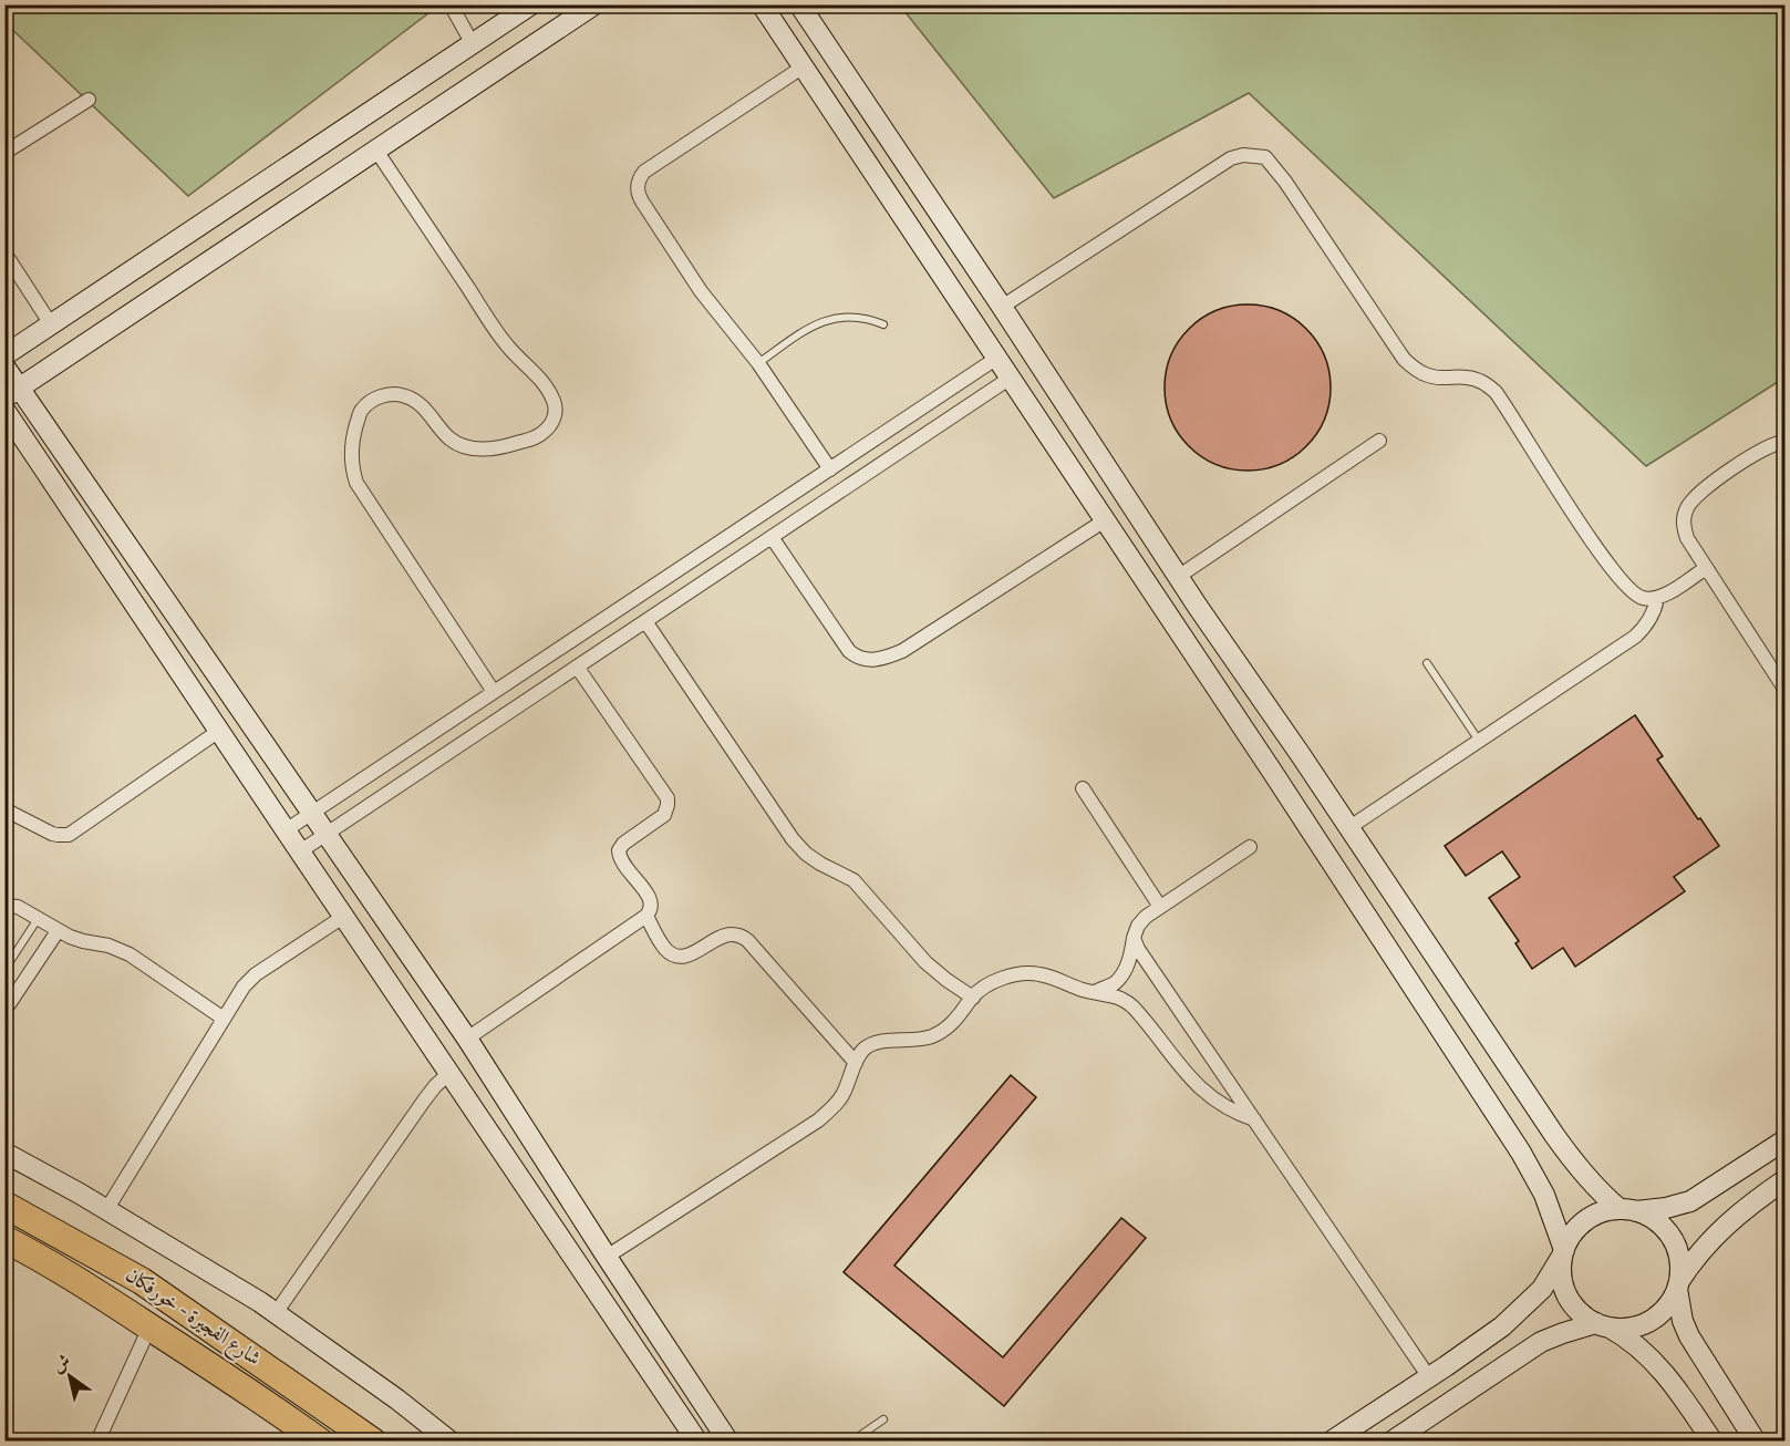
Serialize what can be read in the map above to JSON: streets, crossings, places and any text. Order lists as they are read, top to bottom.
{
  "streets": {
    "highway": ["شارع الفجيرة - خورفكان"]
  },
  "north": "top left"
}
